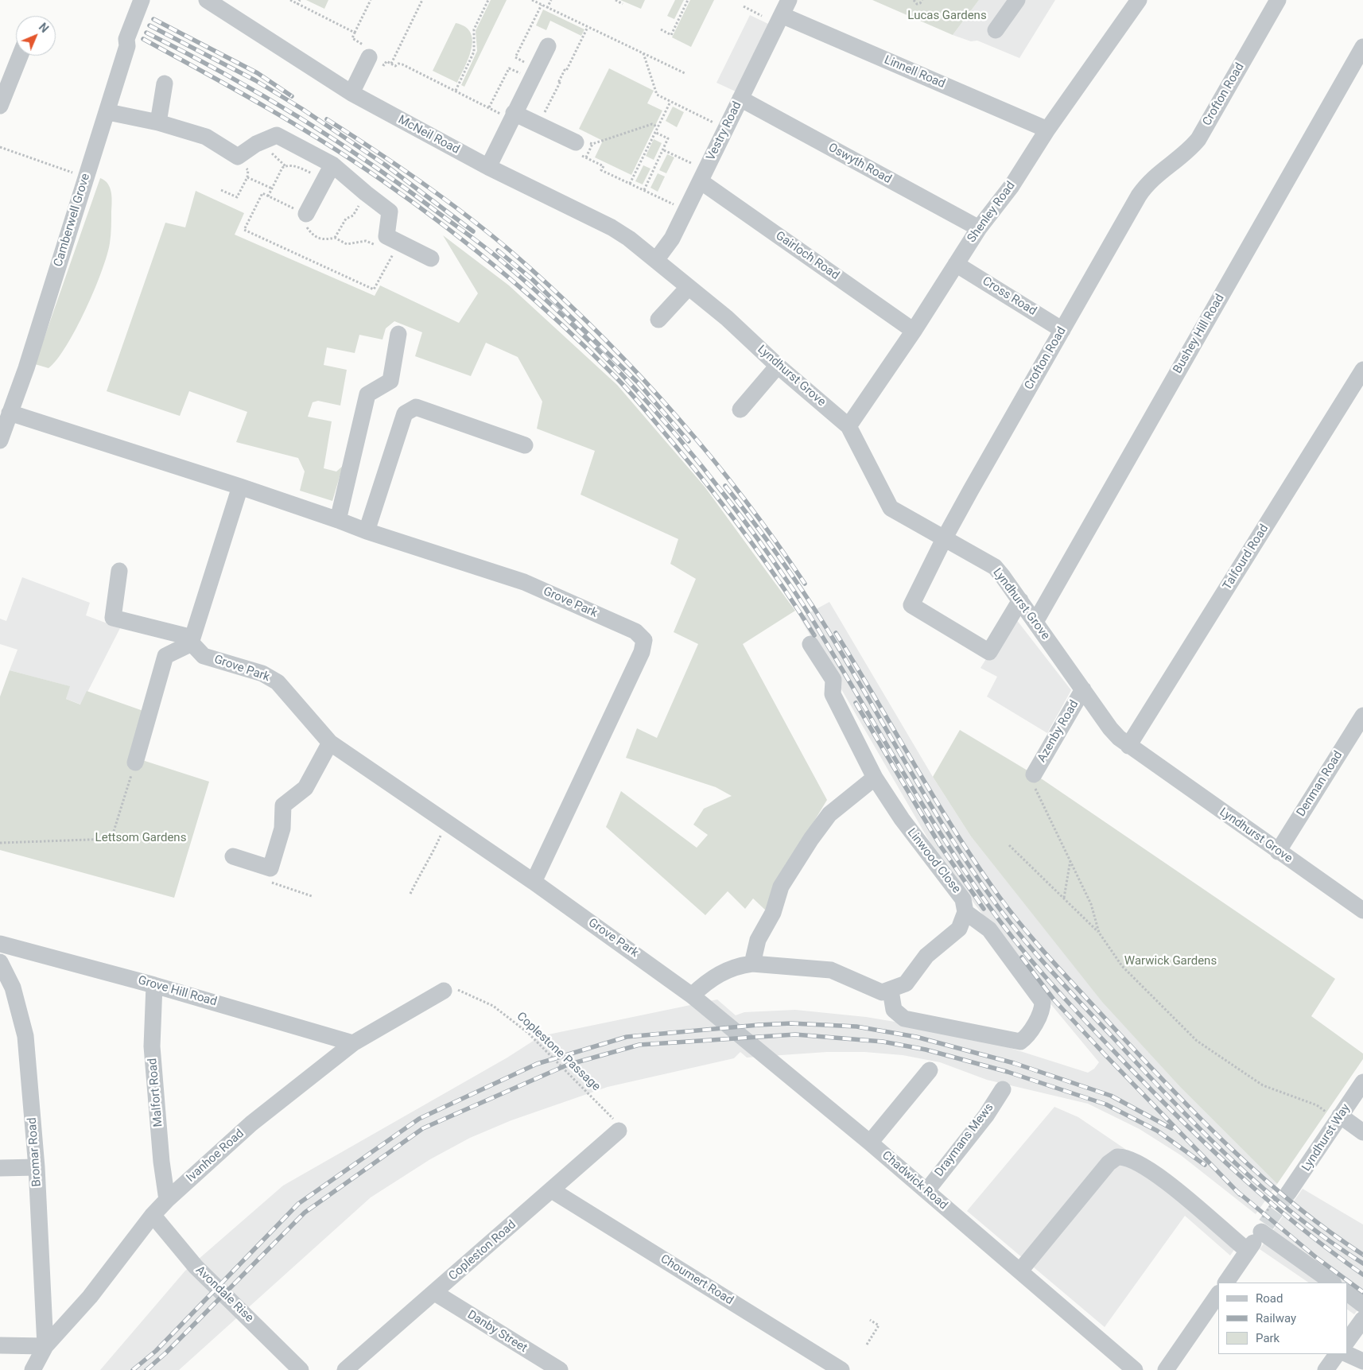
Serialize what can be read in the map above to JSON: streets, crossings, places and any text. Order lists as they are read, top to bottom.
{
  "streets": {
    "street": [
      "Linnell Road",
      "Crofton Road",
      "Vestry Road",
      "McNeil Road",
      "Oswyth Road",
      "Shenley Road",
      "Camberwell Grove",
      "Gairloch Road",
      "Cross Road",
      "Bushey Hill Road",
      "Lyndhurst Grove",
      "Talfourd Road",
      "Grove Park",
      "Azenby Road",
      "Denman Road",
      "Linwood Close",
      "Grove Hill Road",
      "Malfort Road",
      "Lyndhurst Way",
      "Draymans Mews",
      "Bromar Road",
      "Ivanhoe Road",
      "Chadwick Road",
      "Copleston Road",
      "Choumert Road",
      "Avondale Rise",
      "Danby Street"
    ],
    "path": ["Coplestone Passage"]
  },
  "crossings": [
    ["Linnell Road", "Vestry Road"],
    ["Linnell Road", "Shenley Road"],
    ["Crofton Road", "Cross Road"],
    ["Crofton Road", "Lyndhurst Grove"],
    ["Vestry Road", "McNeil Road"],
    ["Vestry Road", "Oswyth Road"],
    ["Vestry Road", "Gairloch Road"],
    ["Vestry Road", "Lyndhurst Grove"],
    ["McNeil Road", "Lyndhurst Grove"],
    ["Oswyth Road", "Shenley Road"],
    ["Shenley Road", "Gairloch Road"],
    ["Shenley Road", "Cross Road"],
    ["Shenley Road", "Lyndhurst Grove"],
    ["Camberwell Grove", "Grove Park"],
    ["Bushey Hill Road", "Lyndhurst Grove"],
    ["Lyndhurst Grove", "Talfourd Road"],
    ["Lyndhurst Grove", "Azenby Road"],
    ["Lyndhurst Grove", "Denman Road"],
    ["Grove Park", "Chadwick Road"],
    ["Grove Hill Road", "Malfort Road"],
    ["Grove Hill Road", "Ivanhoe Road"],
    ["Coplestone Passage", "Ivanhoe Road"],
    ["Coplestone Passage", "Copleston Road"],
    ["Malfort Road", "Ivanhoe Road"],
    ["Draymans Mews", "Chadwick Road"],
    ["Bromar Road", "Ivanhoe Road"],
    ["Ivanhoe Road", "Avondale Rise"],
    ["Copleston Road", "Choumert Road"],
    ["Copleston Road", "Danby Street"]
  ],
  "parks": ["Lucas Gardens", "Lettsom Gardens", "Warwick Gardens"],
  "legend": ["Road", "Railway", "Park"],
  "north": "top right"
}
